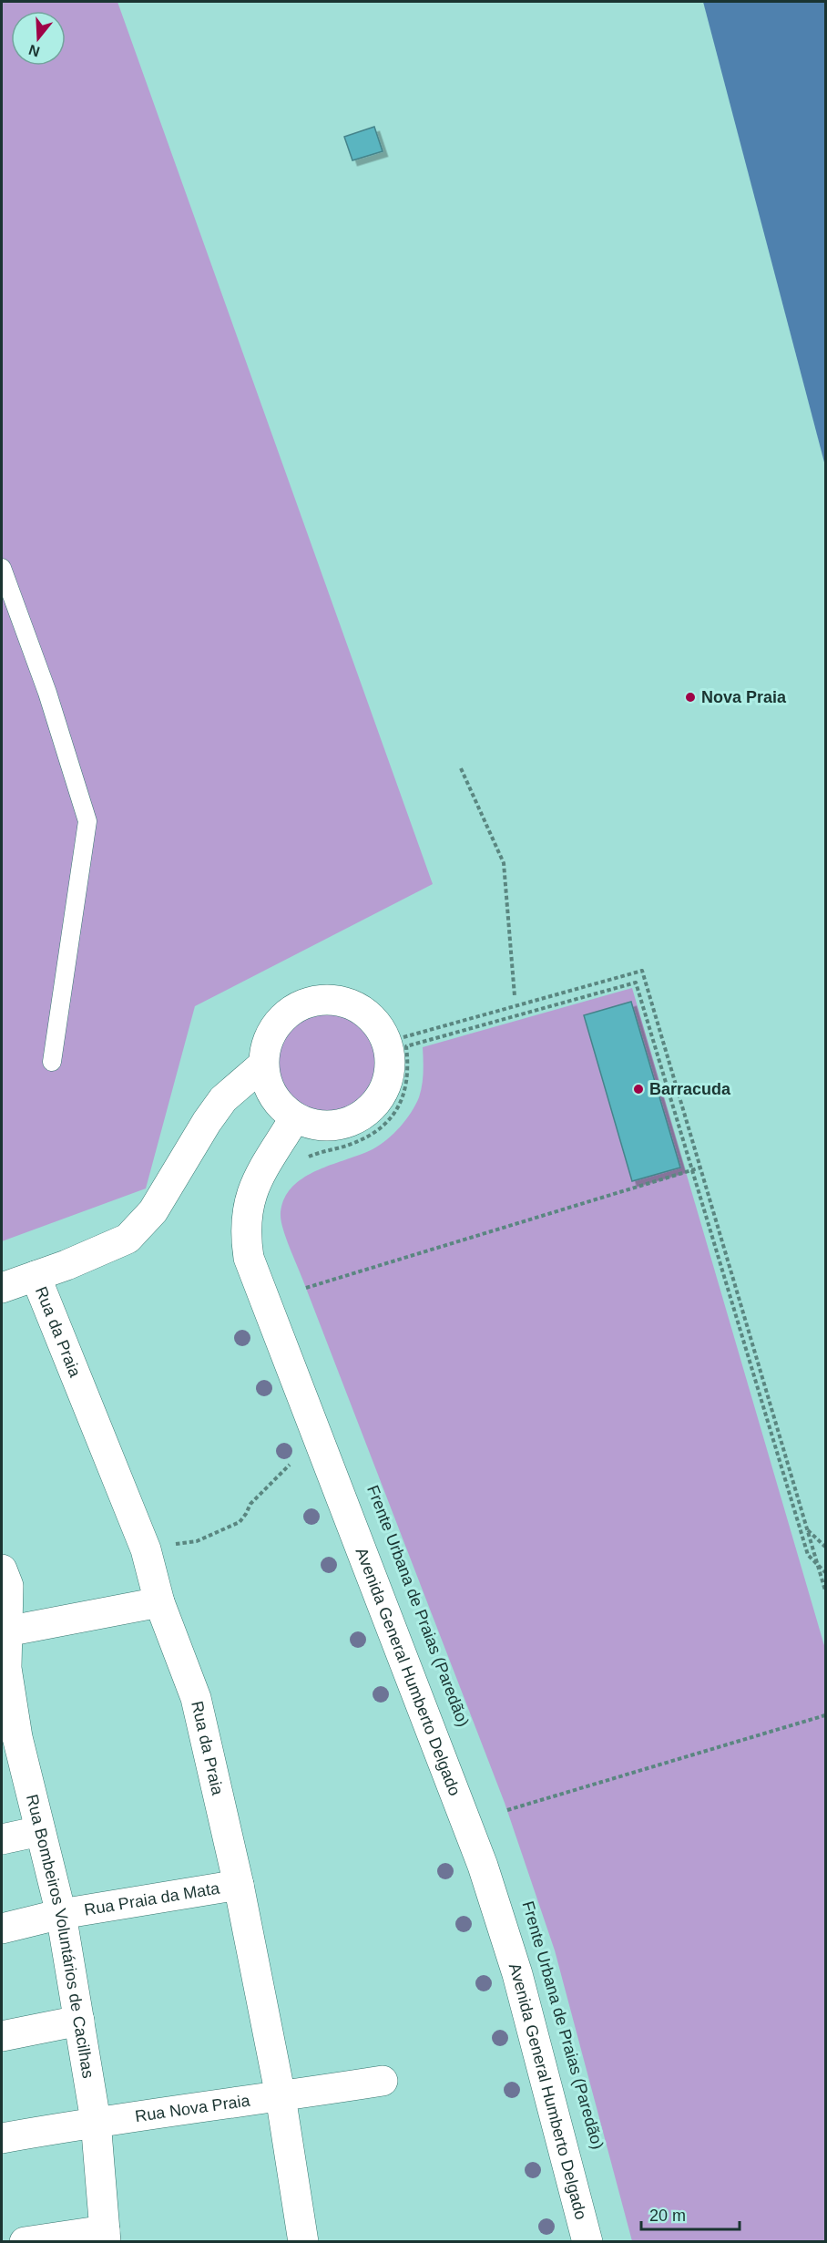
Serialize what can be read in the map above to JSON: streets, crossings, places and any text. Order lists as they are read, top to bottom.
{
  "streets": {
    "street": [
      "Rua da Praia",
      "Avenida General Humberto Delgado",
      "Rua Praia da Mata",
      "Rua Bombeiros Voluntários de Cacilhas",
      "Rua Nova Praia"
    ]
  },
  "crossings": [
    ["Rua da Praia", "Rua Praia da Mata"],
    ["Rua da Praia", "Rua Nova Praia"],
    ["Rua Praia da Mata", "Rua Bombeiros Voluntários de Cacilhas"],
    ["Rua Bombeiros Voluntários de Cacilhas", "Rua Nova Praia"]
  ],
  "places": ["Nova Praia", "Barracuda"],
  "scale_bar": "20 m",
  "north": "bottom"
}
